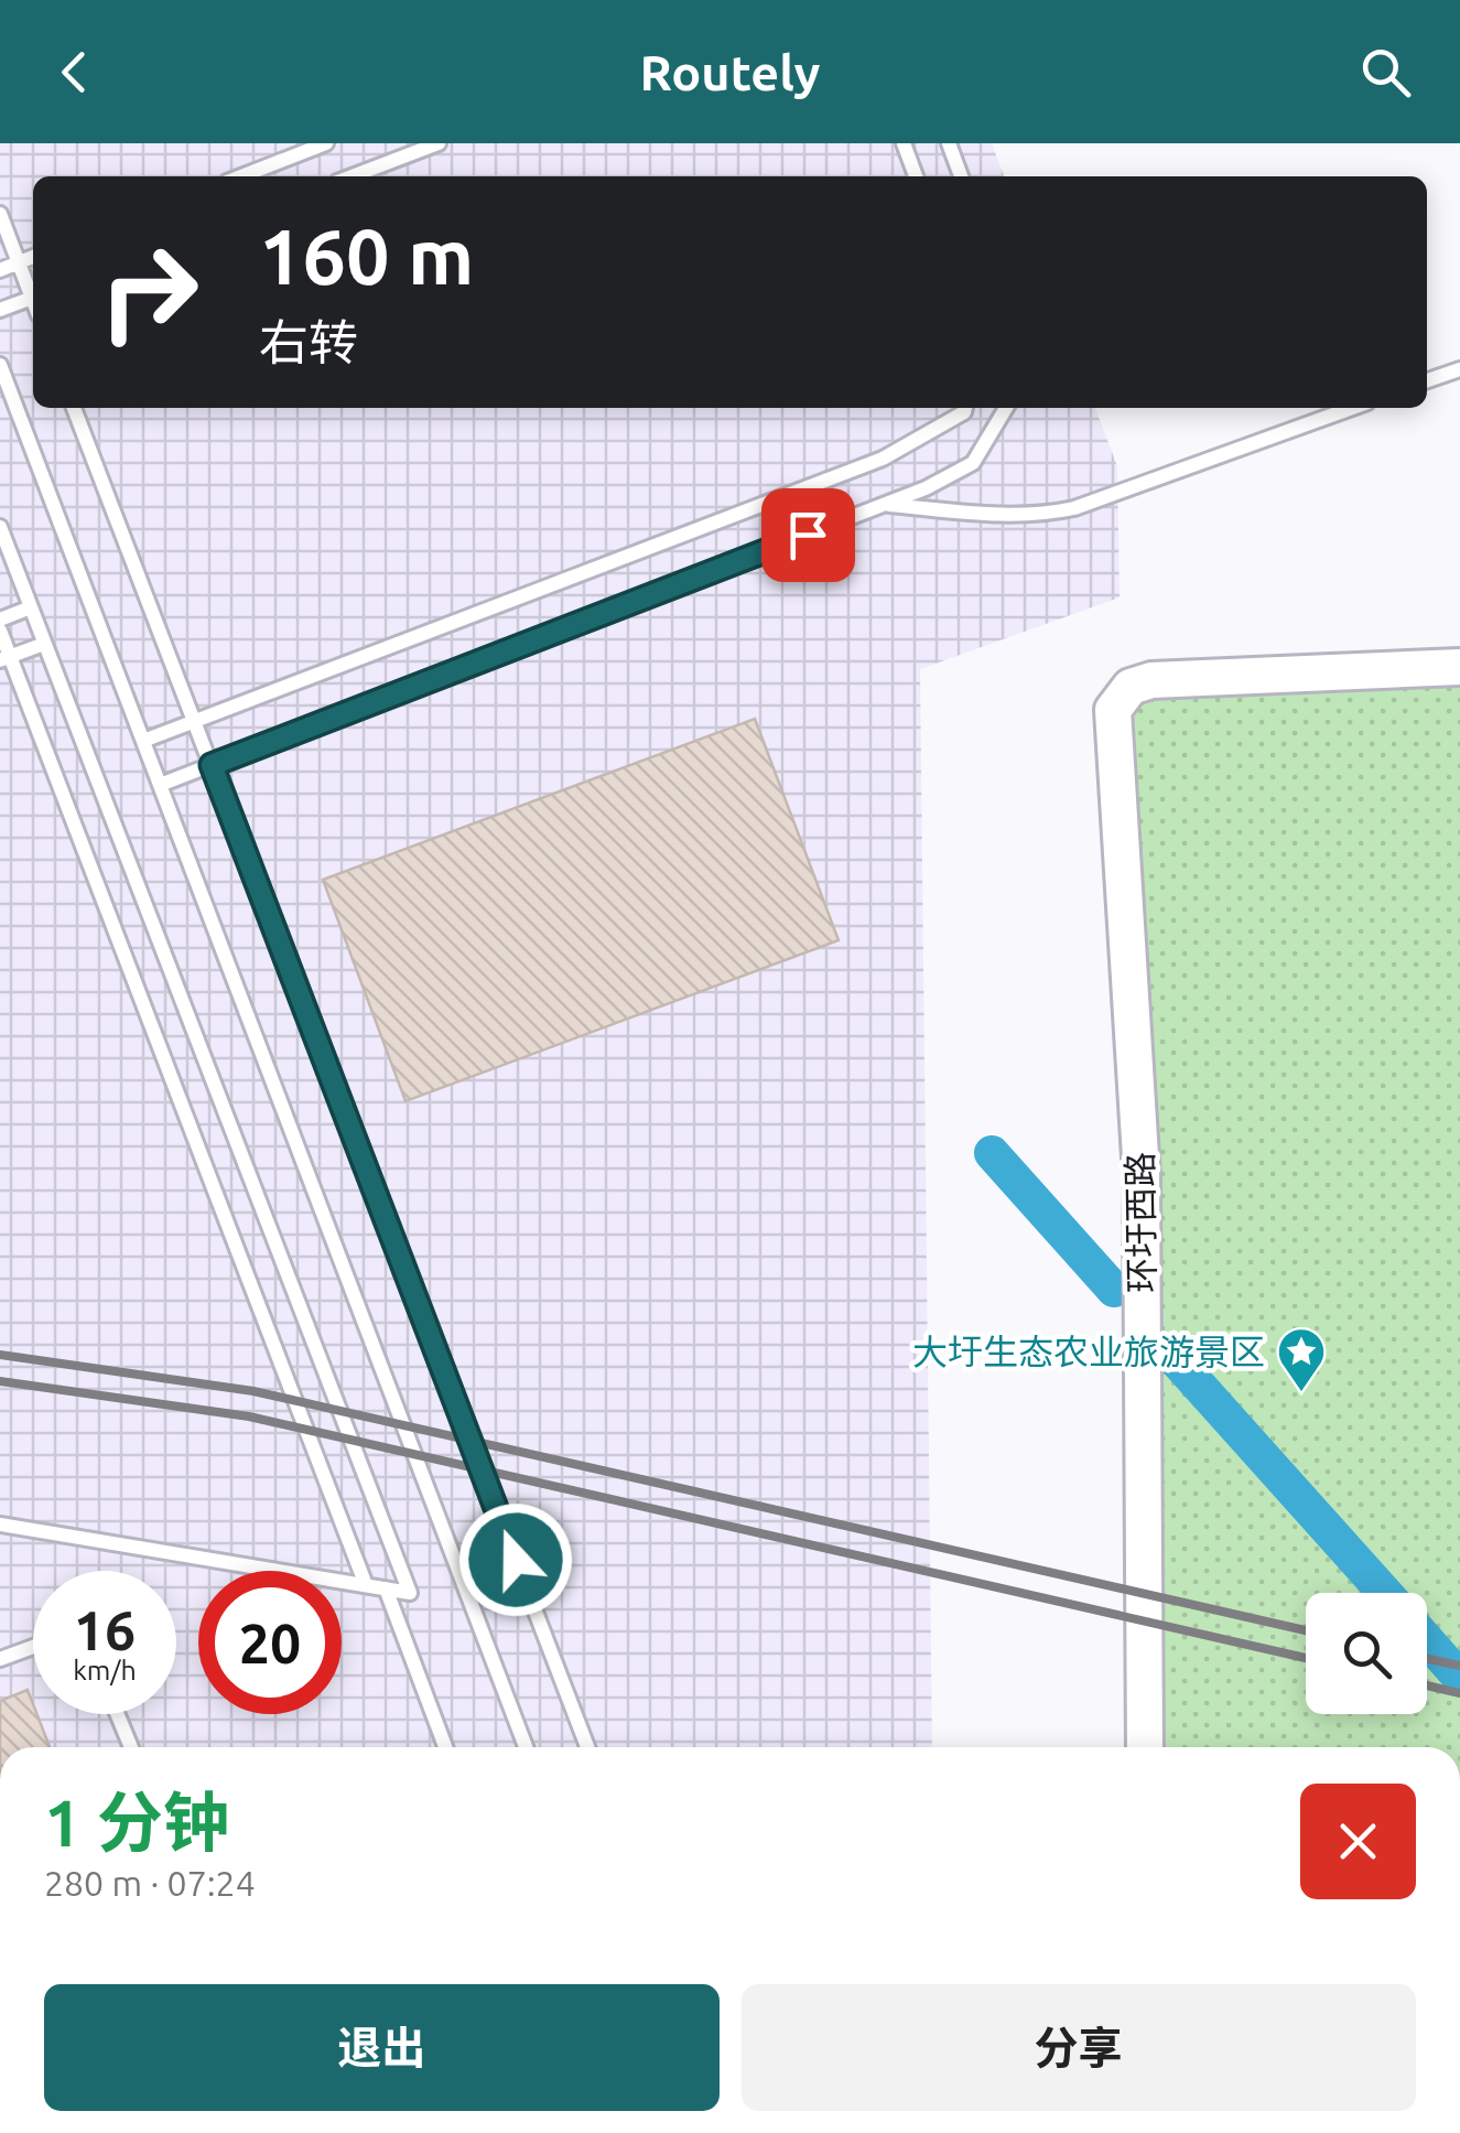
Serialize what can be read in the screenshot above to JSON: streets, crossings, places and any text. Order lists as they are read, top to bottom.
{
  "streets": {
    "street": ["环圩西路"]
  },
  "places": {
    "place": ["大圩生态农业旅游景区"]
  },
  "page": {
    "header": "Routely",
    "turn": ["160 m", "右转"],
    "speed": "16 km/h",
    "limit": "20",
    "heading": ["1 分钟", "280 m · 07:24"],
    "buttons": ["退出", "分享"]
  }
}
